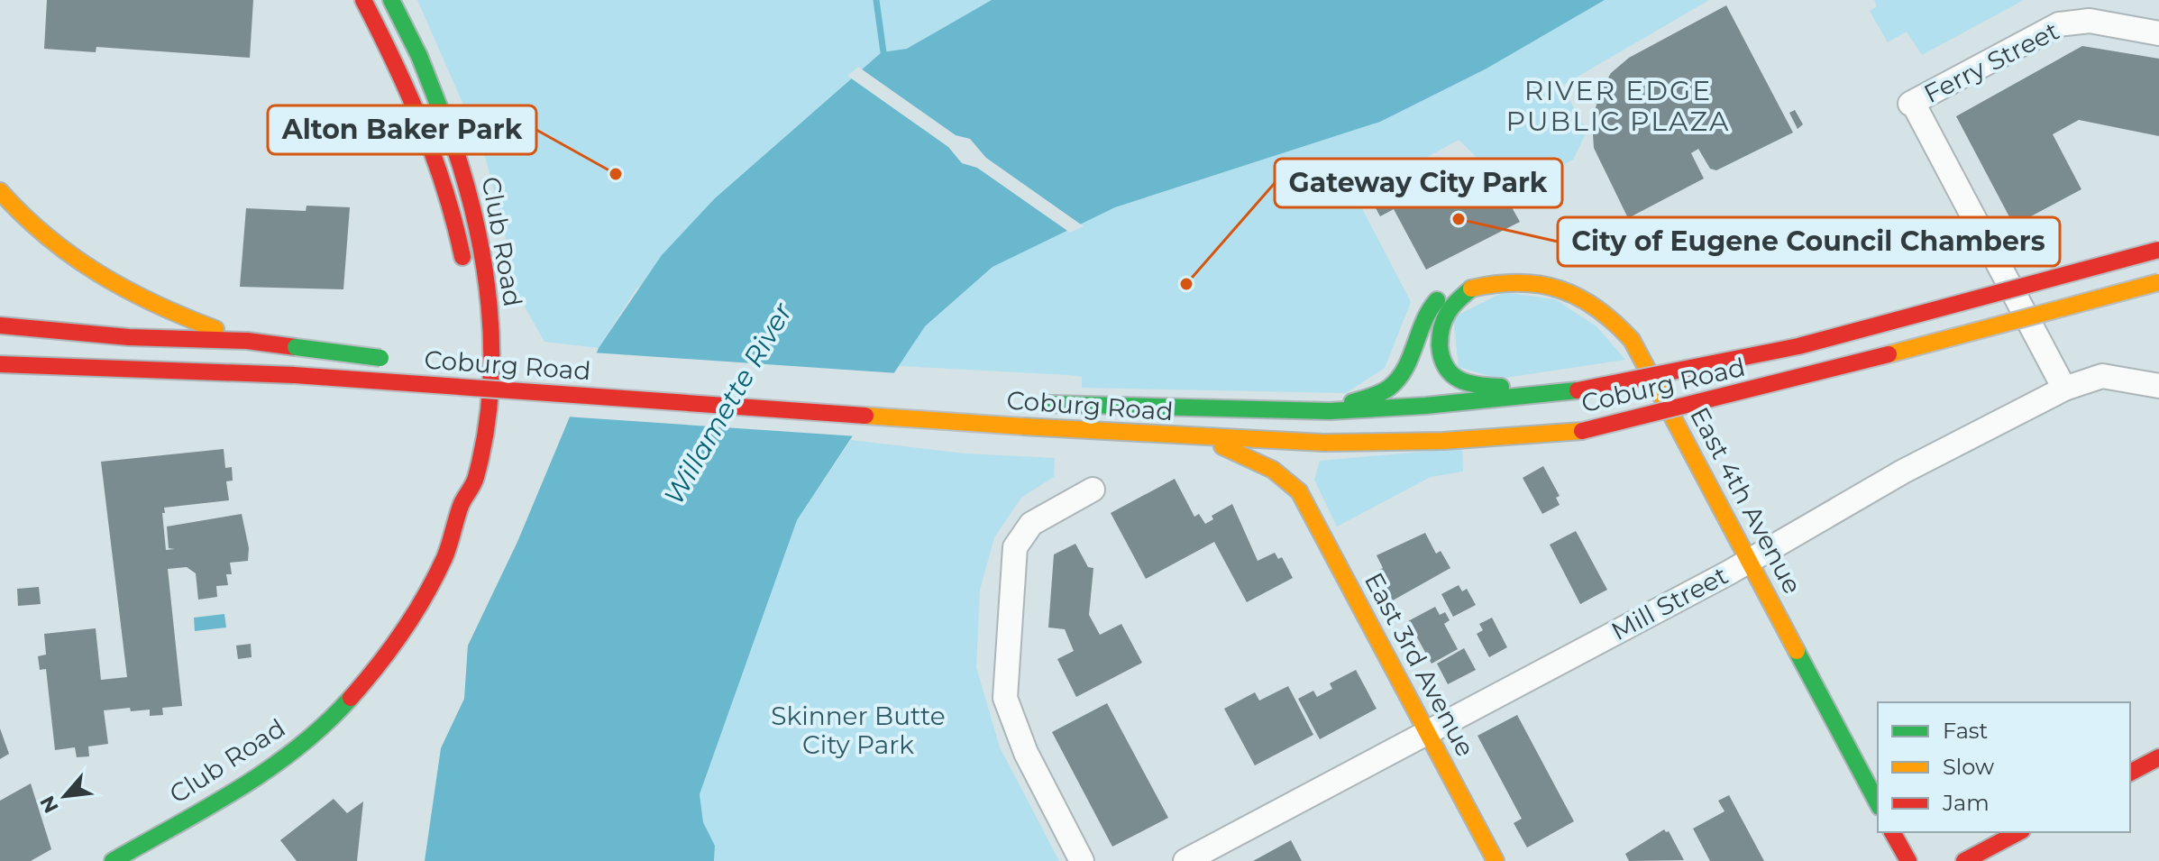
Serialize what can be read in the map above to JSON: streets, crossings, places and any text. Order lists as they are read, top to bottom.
{
  "streets": {
    "main road": [
      "Club Road",
      "Coburg Road",
      "East 4th Avenue",
      "East 3rd Avenue"
    ],
    "street": ["Ferry Street", "Mill Street"]
  },
  "crossings": [
    ["Ferry Street", "Mill Street"],
    ["Coburg Road", "East 4th Avenue"],
    ["East 4th Avenue", "Mill Street"],
    ["Mill Street", "East 3rd Avenue"]
  ],
  "districts": ["RIVER EDGE PUBLIC PLAZA"],
  "water": ["Willamette River"],
  "parks": ["Skinner Butte City Park"],
  "places": ["Alton Baker Park", "City of Eugene Council Chambers", "Gateway City Park"],
  "legend": ["Fast", "Slow", "Jam"],
  "north": "bottom left"
}
